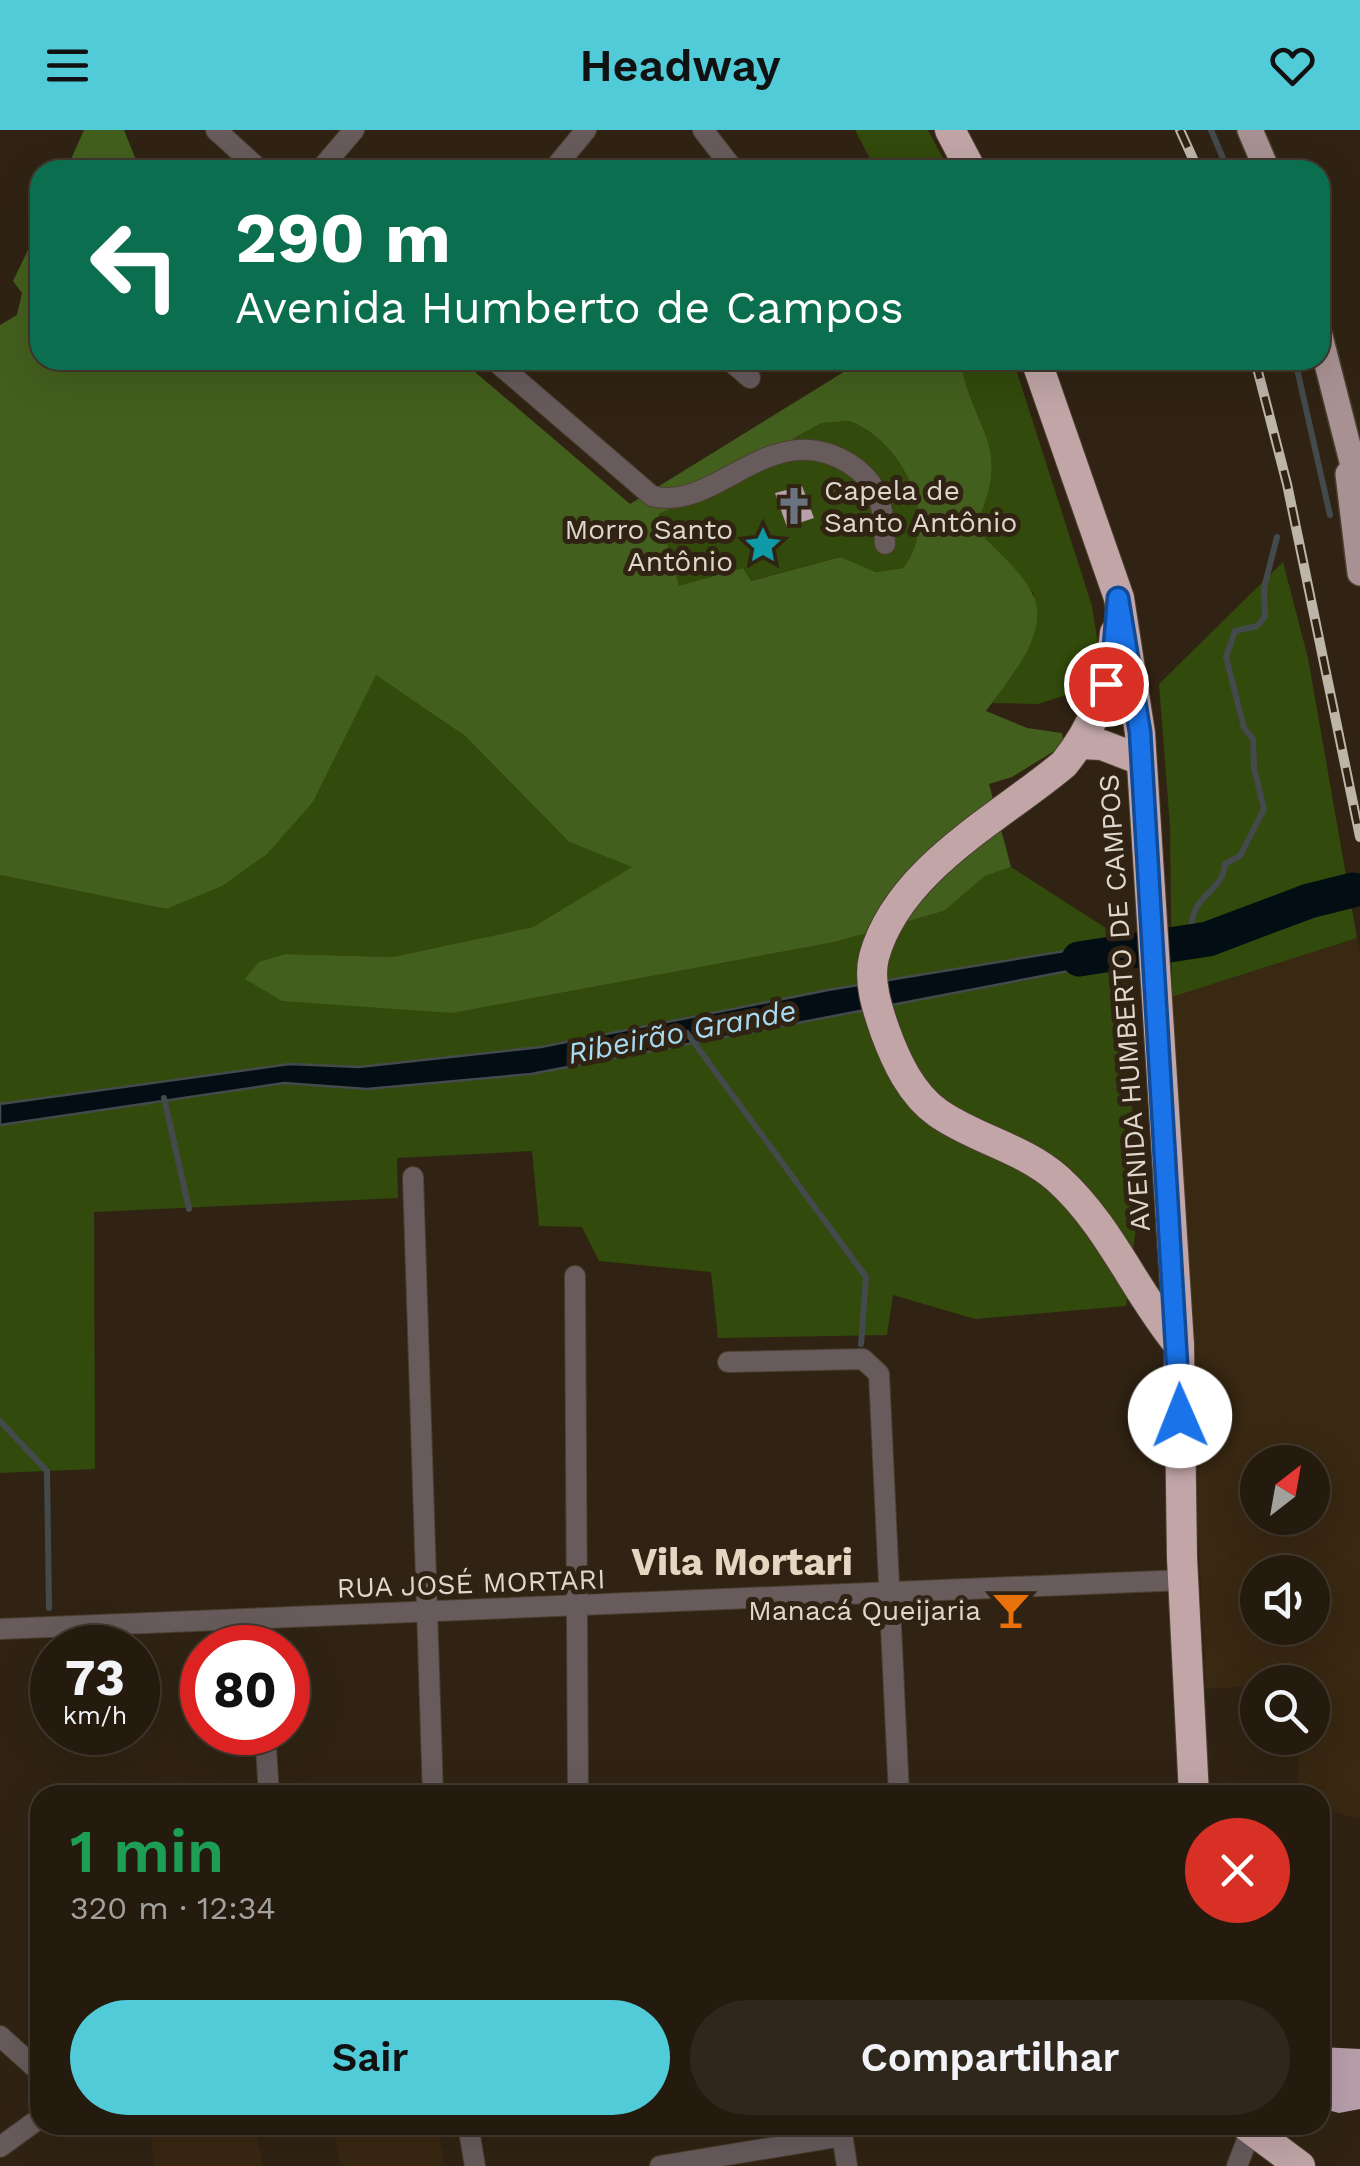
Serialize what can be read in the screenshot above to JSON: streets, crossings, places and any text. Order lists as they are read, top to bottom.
{
  "streets": {
    "highway": ["AVENIDA HUMBERTO DE CAMPOS"],
    "street": ["RUA JOSÉ MORTARI"]
  },
  "crossings": [
    ["AVENIDA HUMBERTO DE CAMPOS", "RUA JOSÉ MORTARI"]
  ],
  "districts": ["Vila Mortari"],
  "water": ["Ribeirão Grande"],
  "places": {
    "church": ["Capela de Santo Antônio"],
    "place": ["Morro Santo Antônio"],
    "bar": ["Manacá Queijaria"]
  },
  "north": "top right",
  "page": {
    "header": "Headway",
    "turn": ["290 m", "Avenida Humberto de Campos"],
    "speed": "73 km/h",
    "limit": "80",
    "heading": ["1 min", "320 m · 12:34"],
    "buttons": ["Sair", "Compartilhar"]
  }
}
